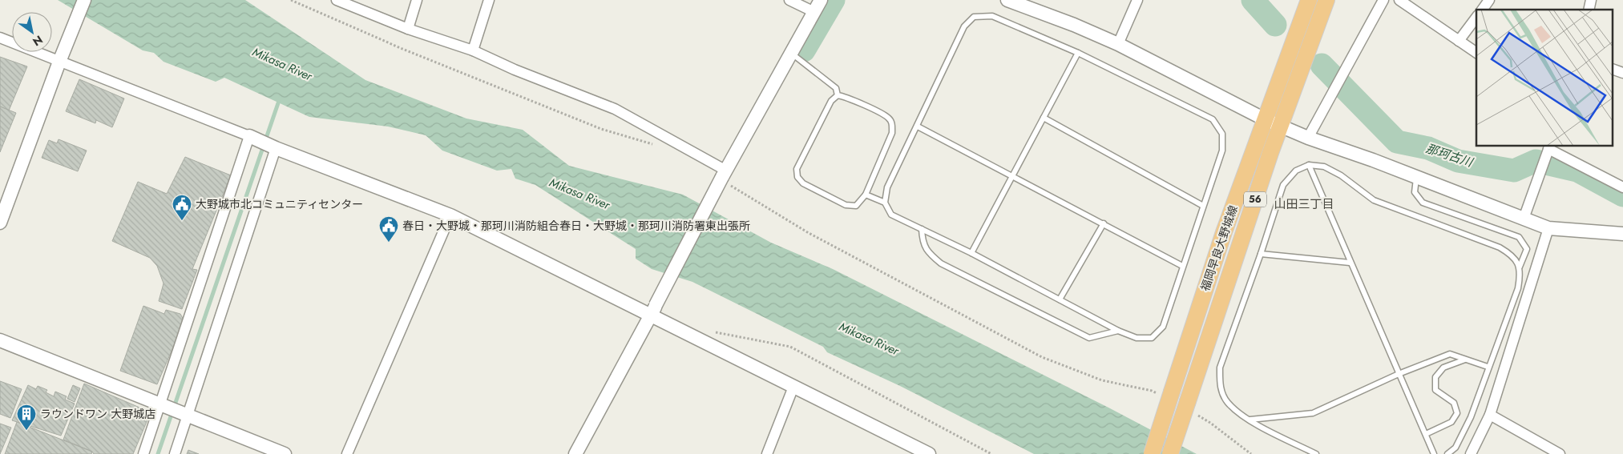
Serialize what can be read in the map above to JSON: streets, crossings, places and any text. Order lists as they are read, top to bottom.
{
  "streets": {
    "main road": ["56", "福岡早良大野城線"]
  },
  "districts": ["山田三丁目"],
  "water": ["Mikasa River", "那珂古川"],
  "places": {
    "public building": ["大野城市北コミュニティセンター", "春日・大野城・那珂川消防組合春日・大野城・那珂川消防署東出張所"],
    "building": ["ラウンドワン 大野城店"]
  },
  "north": "bottom right"
}
